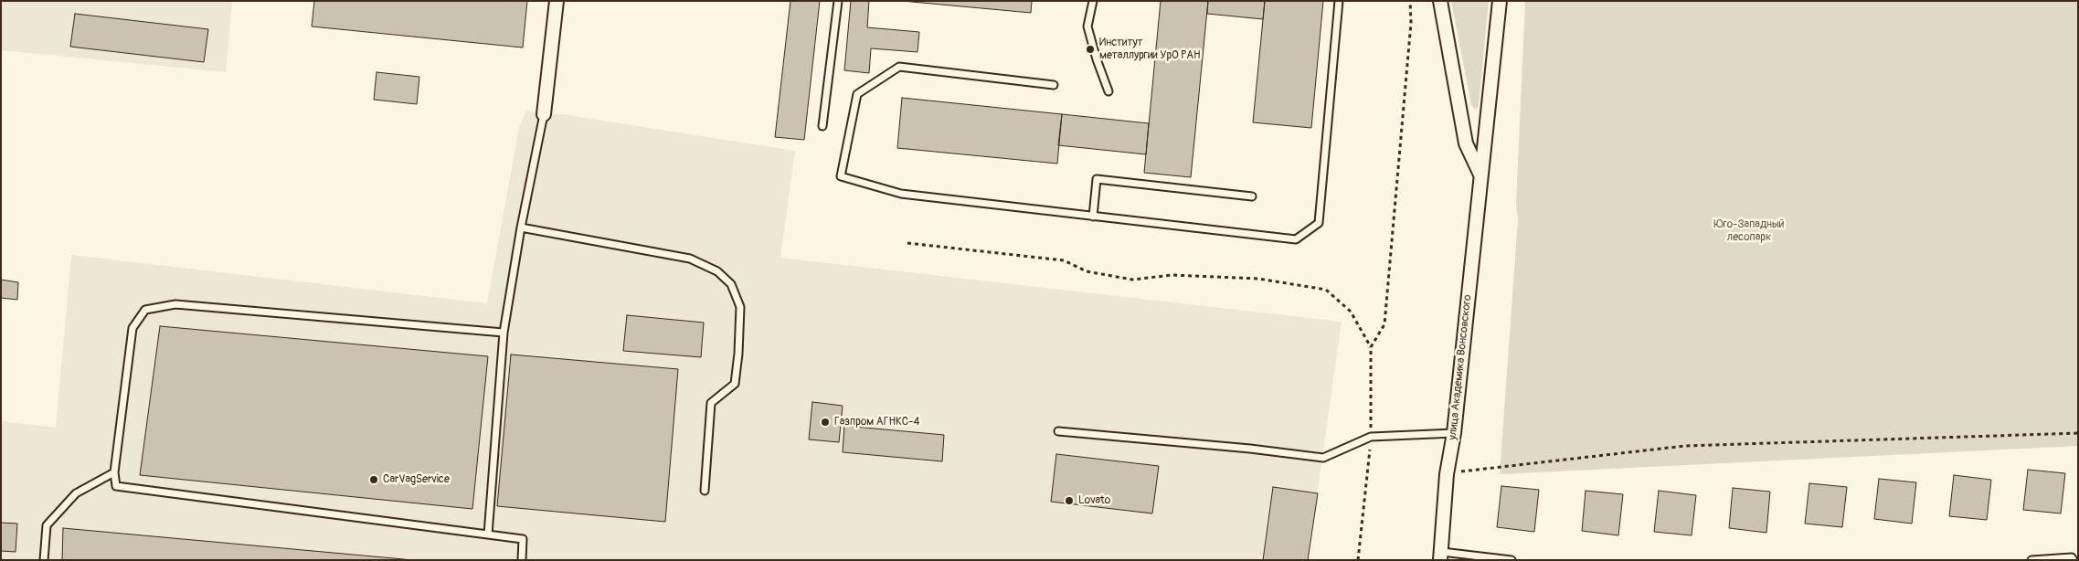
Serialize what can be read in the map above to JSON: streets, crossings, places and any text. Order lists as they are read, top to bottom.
{
  "streets": {
    "street": ["улица Академика Вонсовского"]
  },
  "parks": ["Юго-Западный лесопарк"],
  "places": [
    "Институт металлургии УрО РАН",
    "Газпром АГНКС-4",
    "CarVagService",
    "Lovato"
  ]
}
